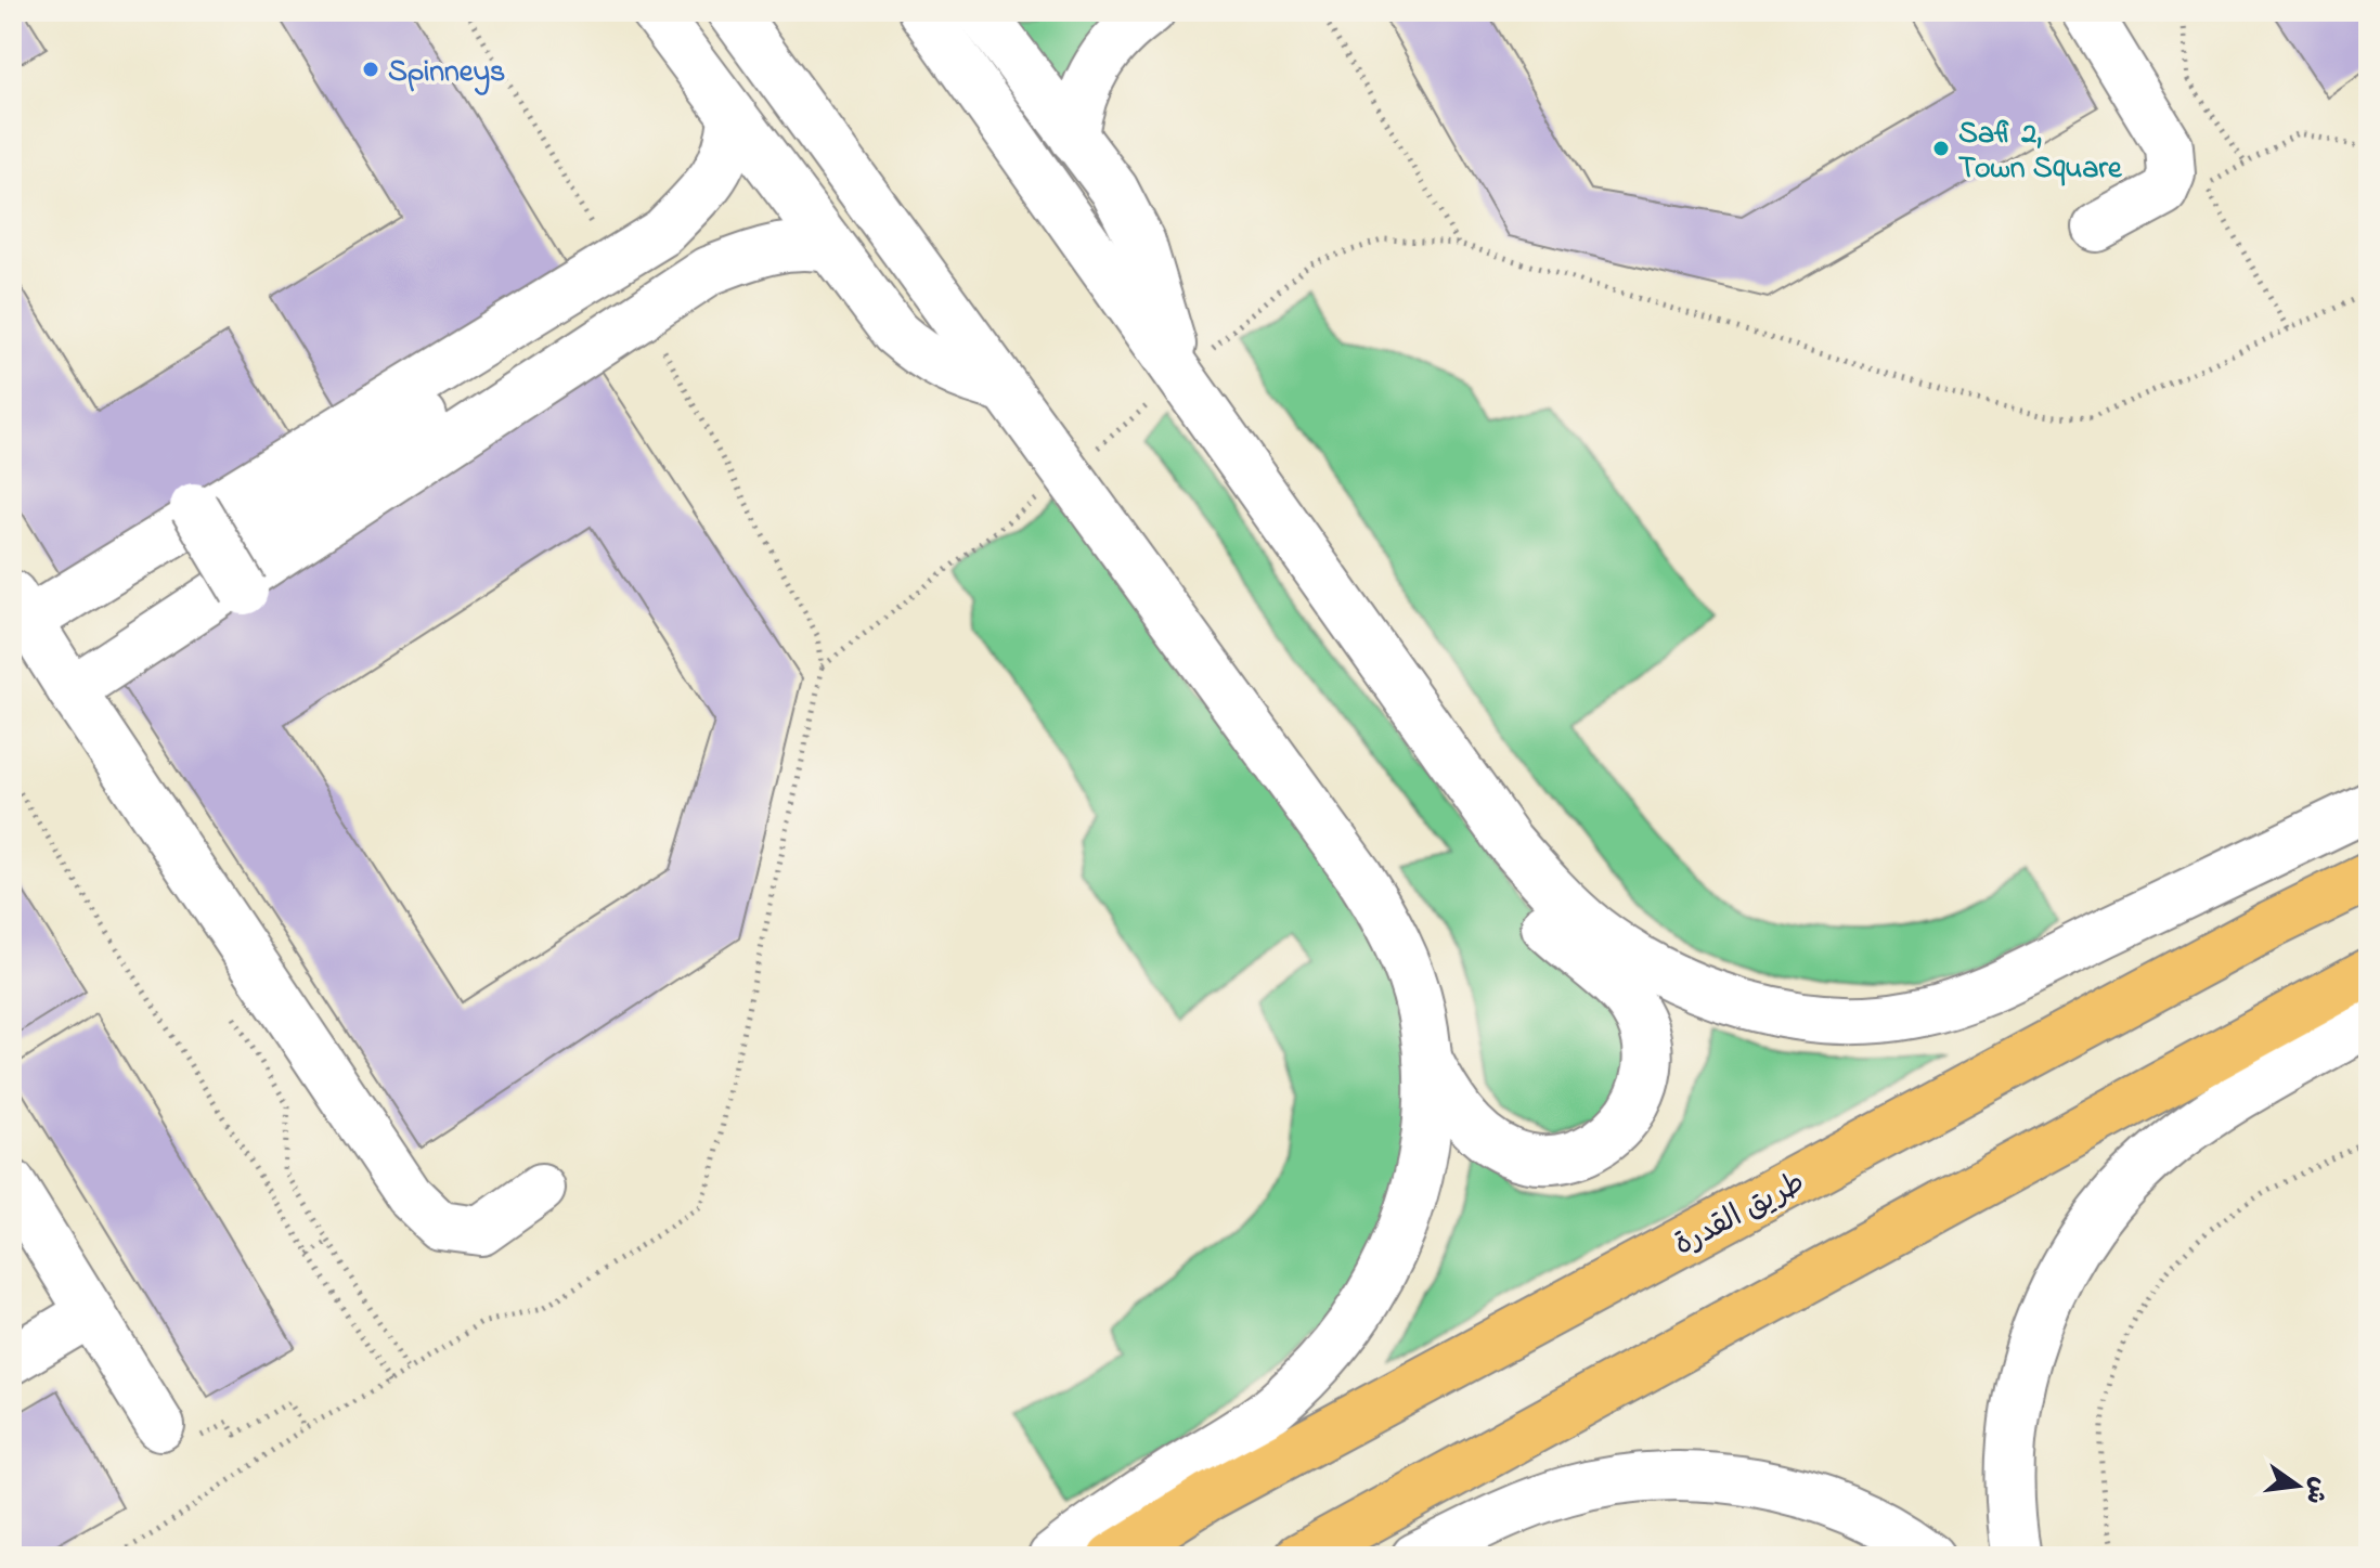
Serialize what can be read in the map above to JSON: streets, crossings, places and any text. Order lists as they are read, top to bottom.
{
  "streets": {
    "main road": ["طريق القدرة"]
  },
  "places": ["Spinneys", "Safi 2, Town Square"],
  "north": "right"
}
